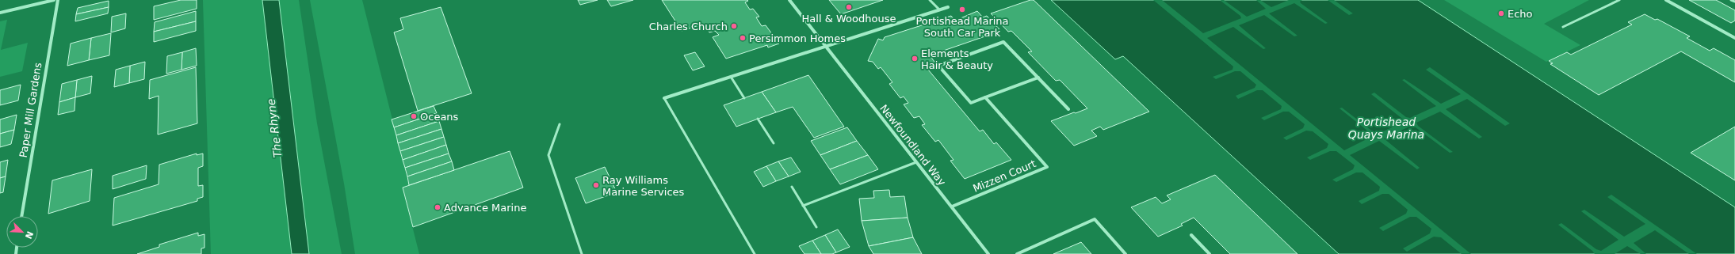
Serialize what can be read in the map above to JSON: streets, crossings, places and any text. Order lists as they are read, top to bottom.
{
  "streets": {
    "street": ["Paper Mill Gardens", "Newfoundland Way", "Mizzen Court"]
  },
  "crossings": [
    ["Newfoundland Way", "Mizzen Court"]
  ],
  "water": ["Portishead Quays Marina", "The Rhyne"],
  "places": [
    "Hall & Woodhouse",
    "Portishead Marina South Car Park",
    "Echo",
    "Charles Church",
    "Persimmon Homes",
    "Elements Hair & Beauty",
    "Oceans",
    "Ray Williams Marine Services",
    "Advance Marine"
  ],
  "north": "bottom right"
}
